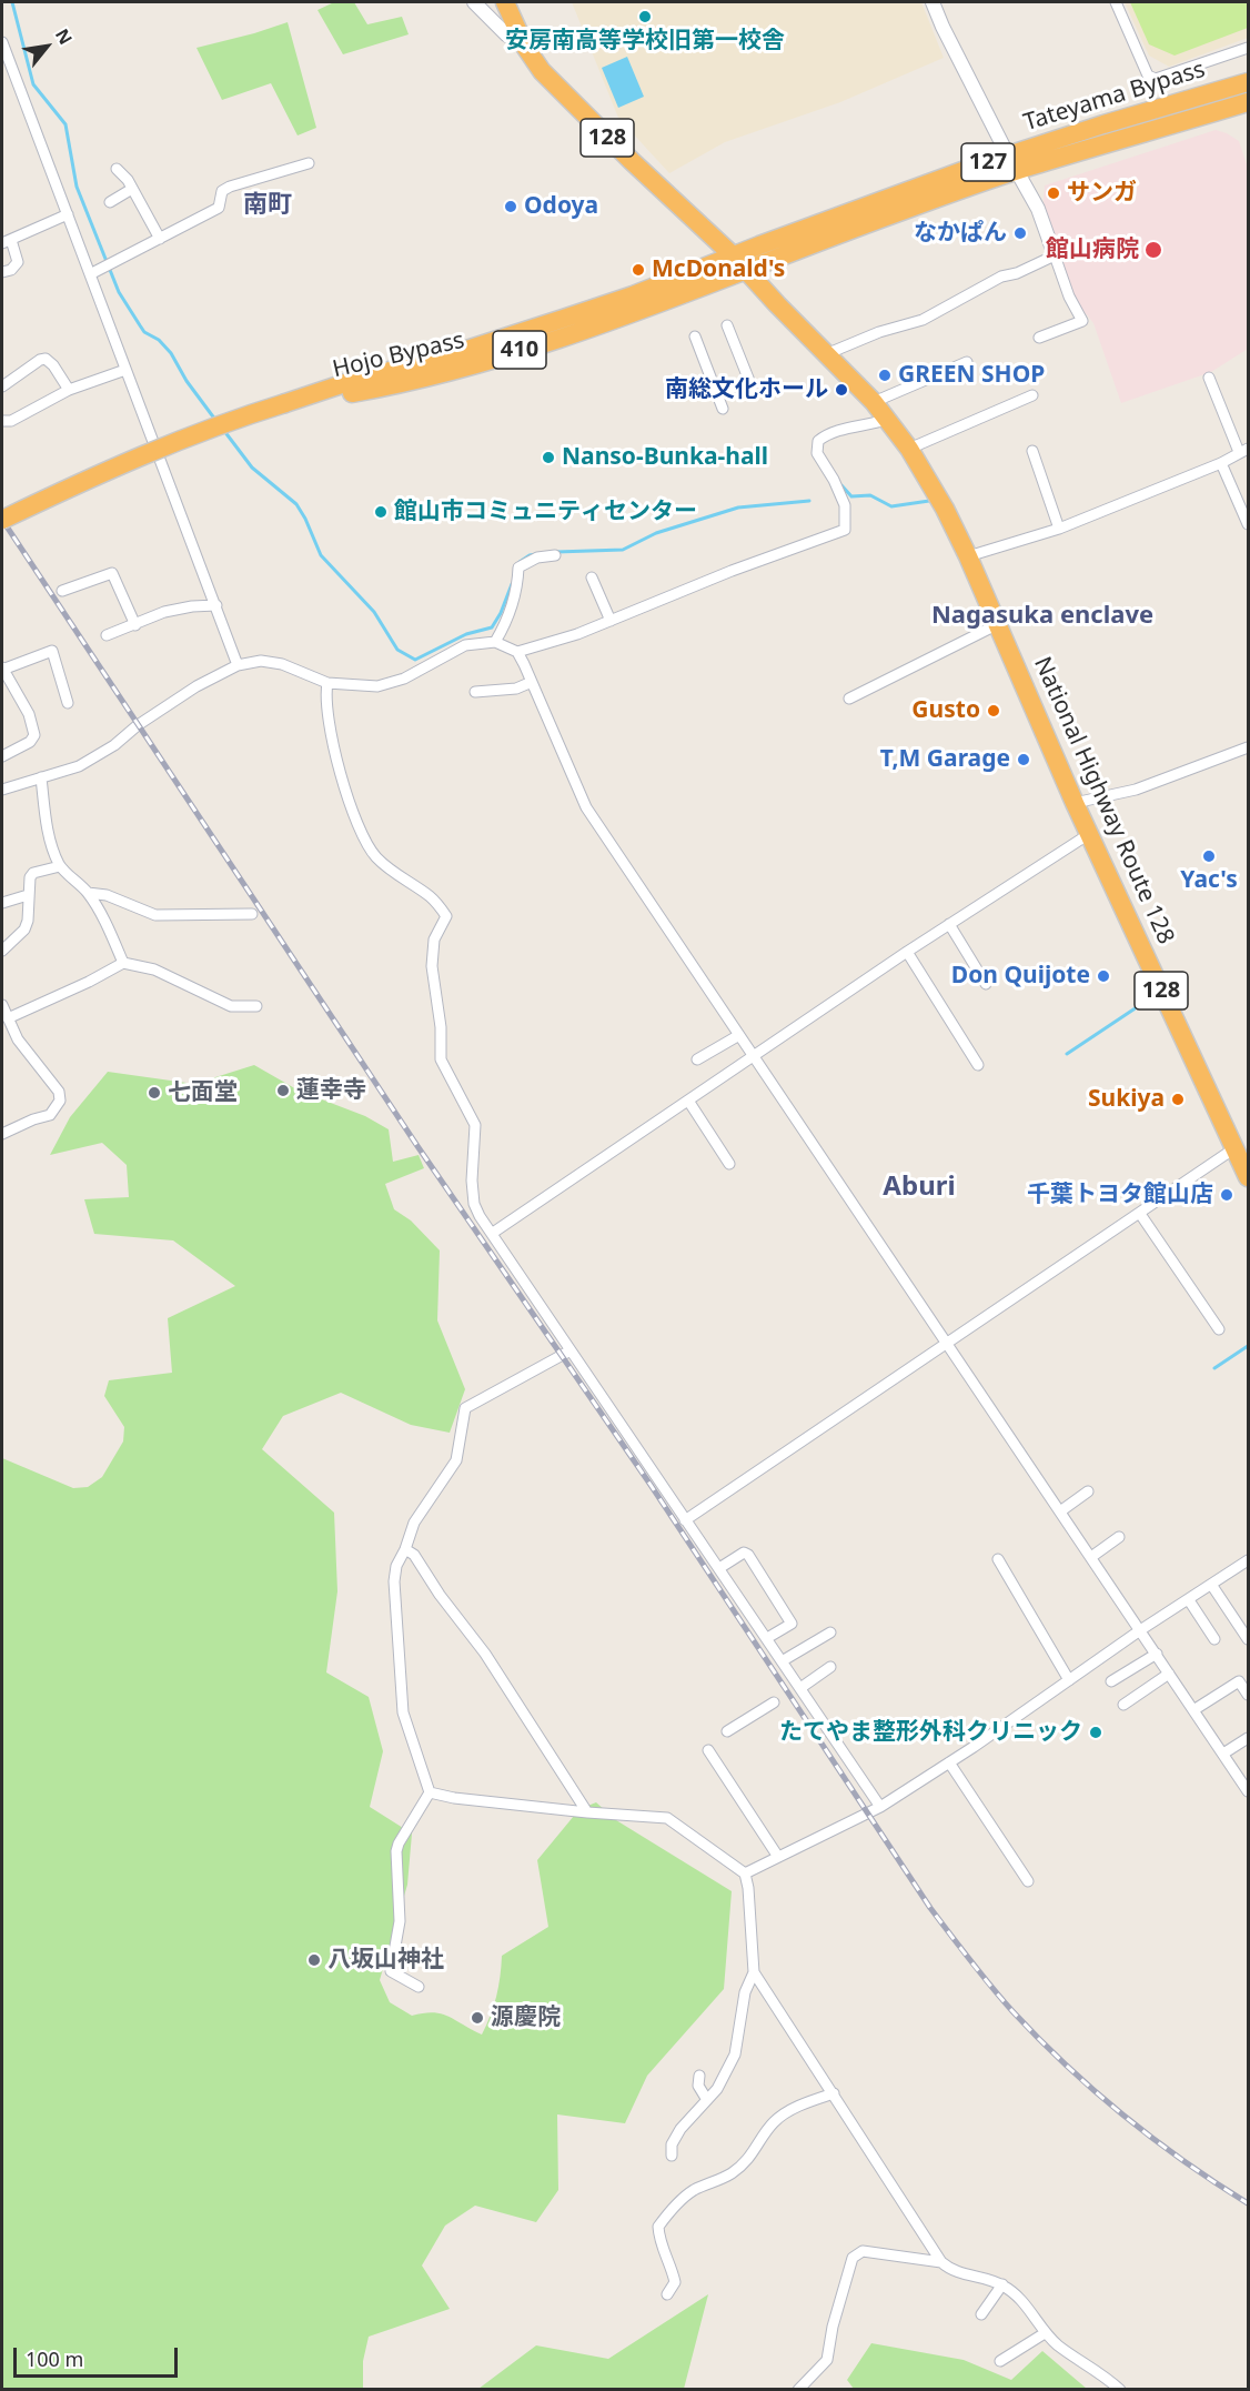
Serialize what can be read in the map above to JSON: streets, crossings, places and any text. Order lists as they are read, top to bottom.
{
  "streets": {
    "highway": [
      "Tateyama Bypass",
      "128",
      "127",
      "410",
      "Hojo Bypass",
      "National Highway Route 128"
    ]
  },
  "crossings": [
    ["Tateyama Bypass", "128"],
    ["Tateyama Bypass", "Hojo Bypass"],
    ["Tateyama Bypass", "National Highway Route 128"],
    ["128", "Hojo Bypass"],
    ["128", "National Highway Route 128"],
    ["Hojo Bypass", "National Highway Route 128"]
  ],
  "districts": ["南町", "Nagasuka enclave", "Aburi"],
  "places": [
    "安房南高等学校旧第一校舎",
    "サンガ",
    "Odoya",
    "なかぱん",
    "館山病院",
    "McDonald's",
    "GREEN SHOP",
    "南総文化ホール",
    "Nanso-Bunka-hall",
    "館山市コミュニティセンター",
    "Gusto",
    "T,M Garage",
    "Yac's",
    "Don Quijote",
    "蓮幸寺",
    "七面堂",
    "Sukiya",
    "千葉トヨタ館山店",
    "たてやま整形外科クリニック",
    "八坂山神社",
    "源慶院"
  ],
  "scale_bar": "100 m",
  "north": "top right"
}
